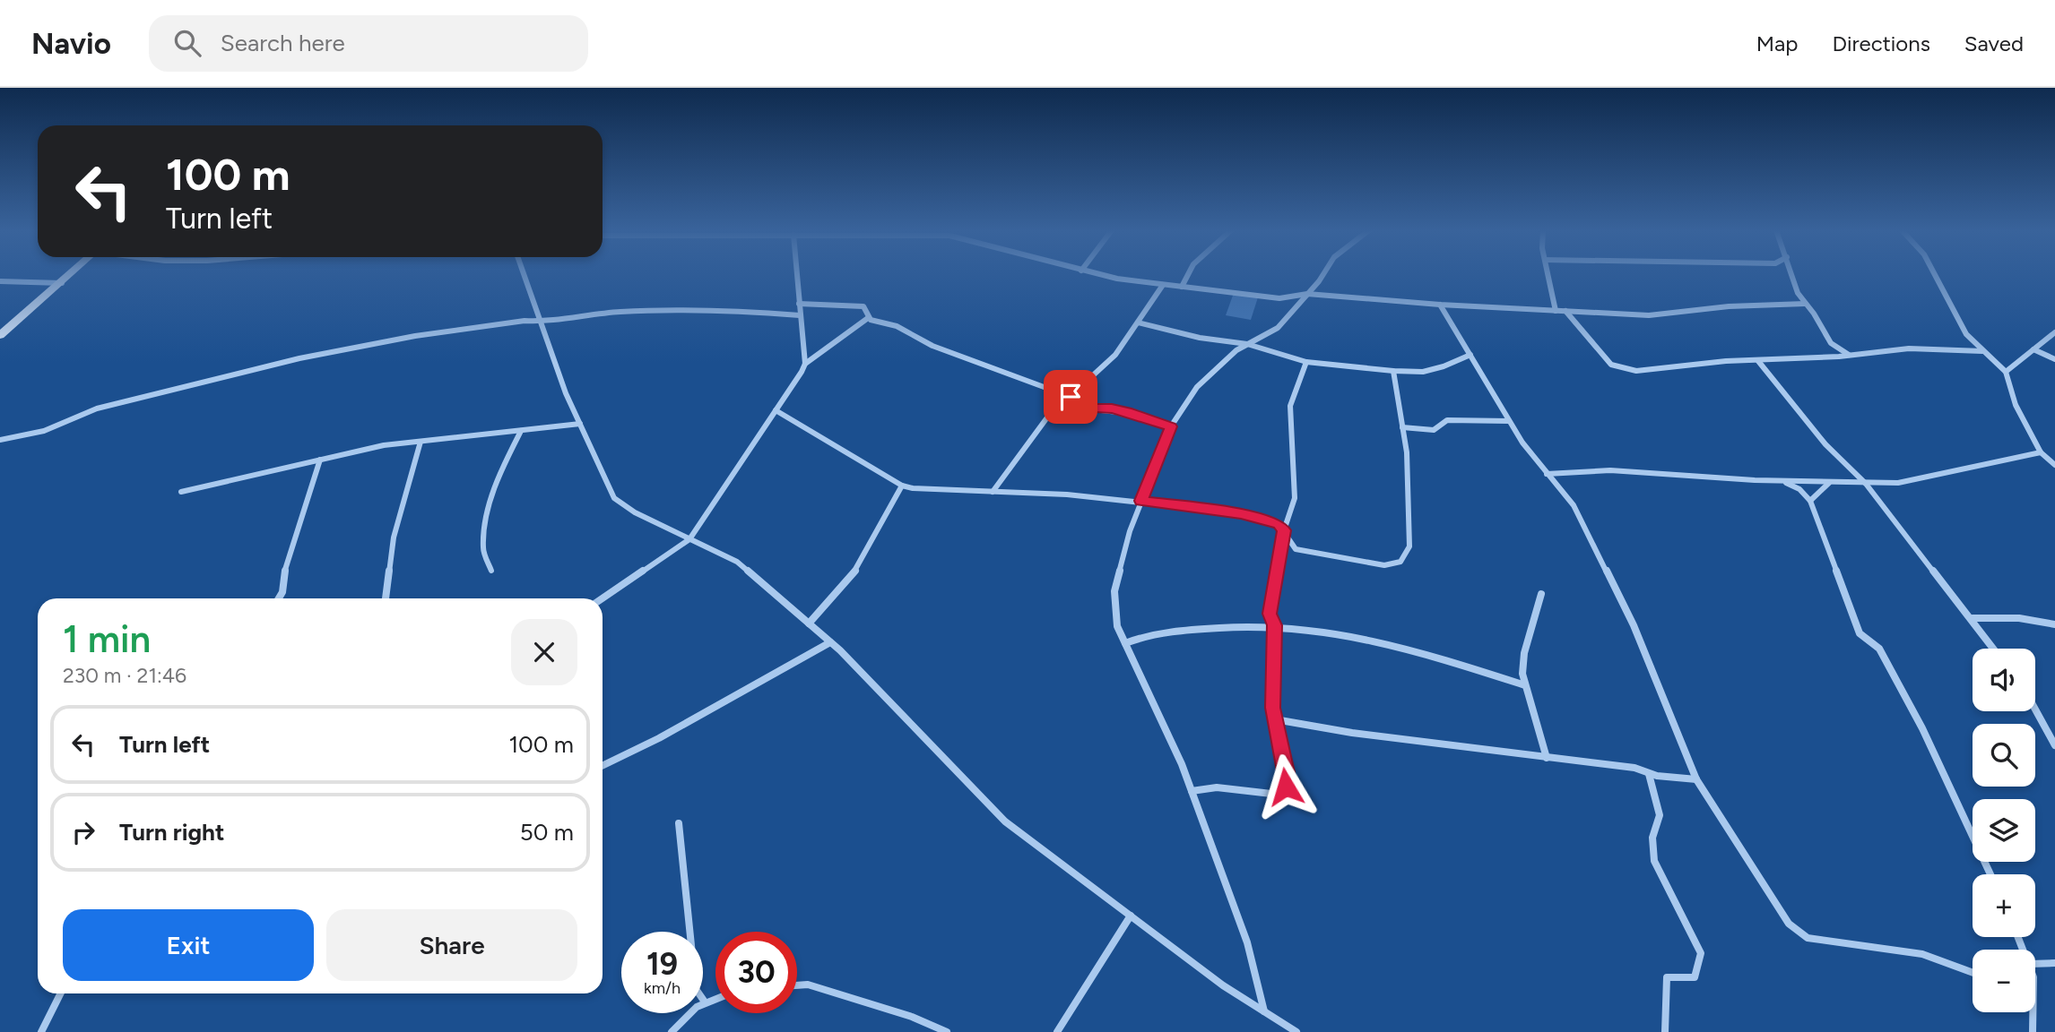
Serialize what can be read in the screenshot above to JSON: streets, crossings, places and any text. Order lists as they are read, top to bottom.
{
  "page": {
    "header": "Navio",
    "search": "Search here",
    "nav": ["Map", "Directions", "Saved"],
    "turn": ["100 m", "Turn left"],
    "heading": ["1 min", "230 m · 21:46"],
    "map_buttons": ["+", "−"],
    "list": [
      {
        "name": "Turn left",
        "value": "100 m"
      },
      {
        "name": "Turn right",
        "value": "50 m"
      }
    ],
    "buttons": ["Exit", "Share"],
    "speed": "19 km/h",
    "limit": "30"
  }
}
